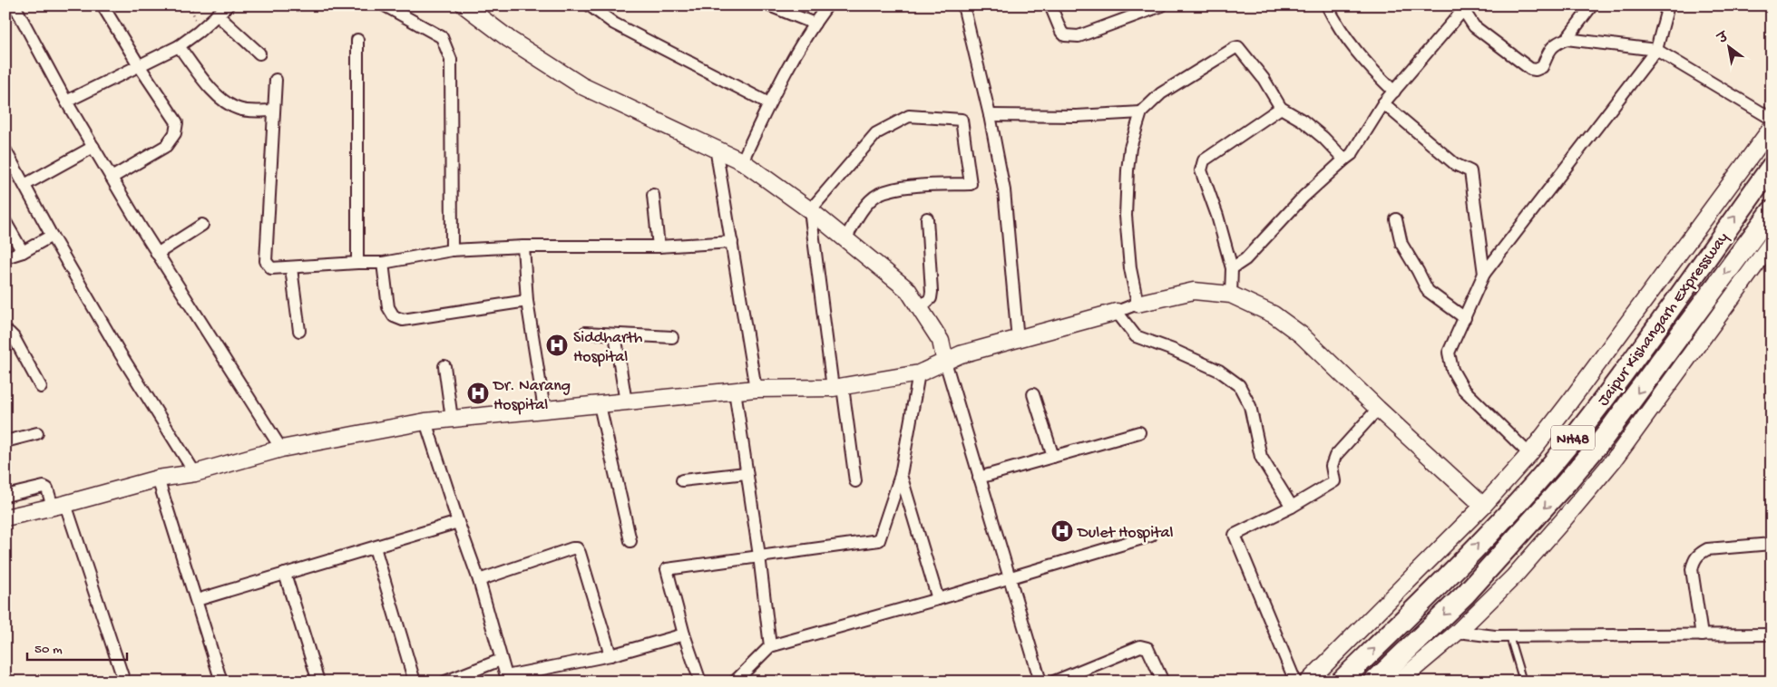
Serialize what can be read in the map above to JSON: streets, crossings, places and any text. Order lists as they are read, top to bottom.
{
  "streets": {
    "highway": ["Jaipur Kishangarh Expressway", "NH48"]
  },
  "places": {
    "hospital": ["Siddharth Hospital", "Dr. Narang Hospital", "Dulet Hospital"]
  },
  "scale_bar": "50 m",
  "north": "top left"
}
